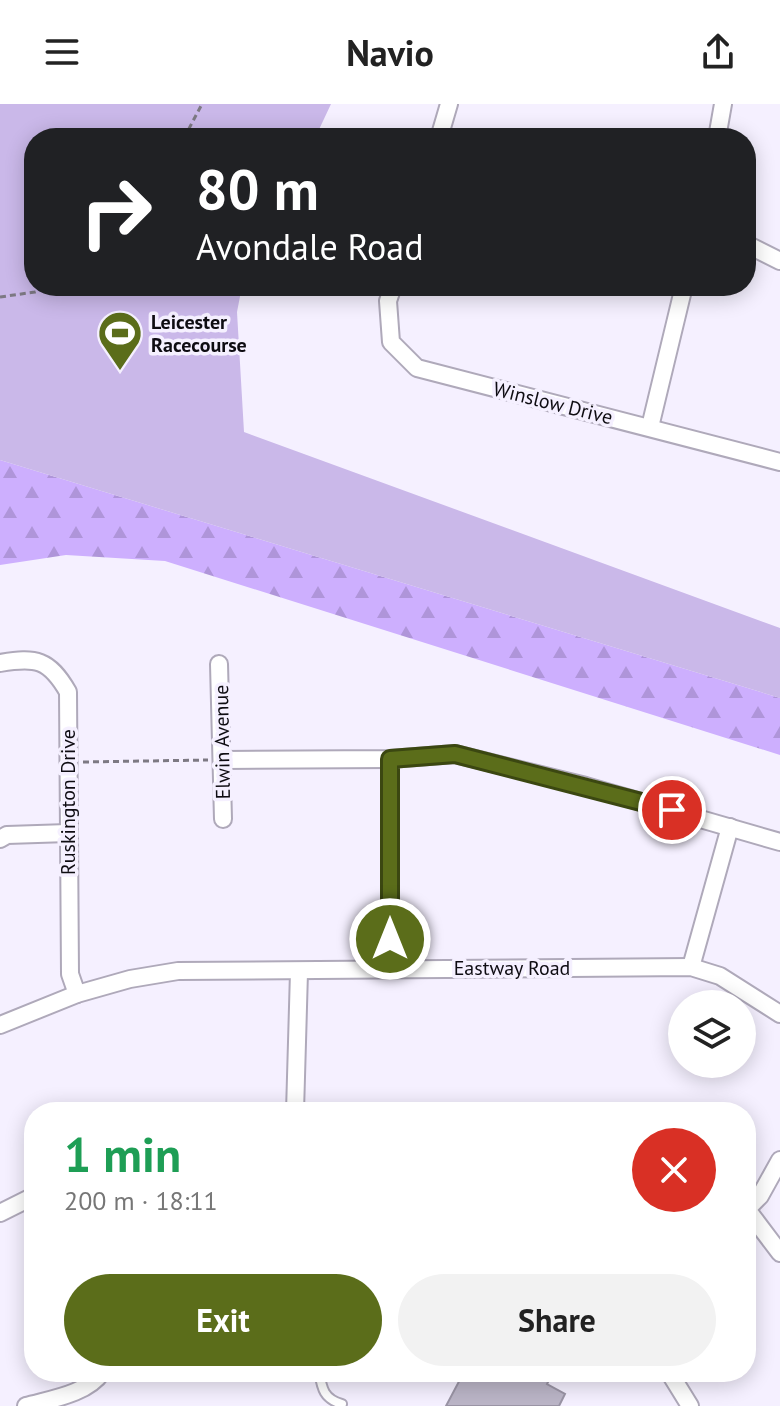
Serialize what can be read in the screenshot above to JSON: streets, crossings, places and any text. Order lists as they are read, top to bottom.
{
  "streets": {
    "street": [
      "Winslow Drive",
      "Elwin Avenue",
      "Ruskington Drive",
      "Eastway Road"
    ]
  },
  "crossings": [
    ["Ruskington Drive", "Eastway Road"]
  ],
  "places": {
    "sports": ["Leicester Racecourse"]
  },
  "page": {
    "header": "Navio",
    "turn": ["80 m", "Avondale Road"],
    "heading": ["1 min", "200 m · 18:11"],
    "buttons": ["Exit", "Share"]
  }
}
